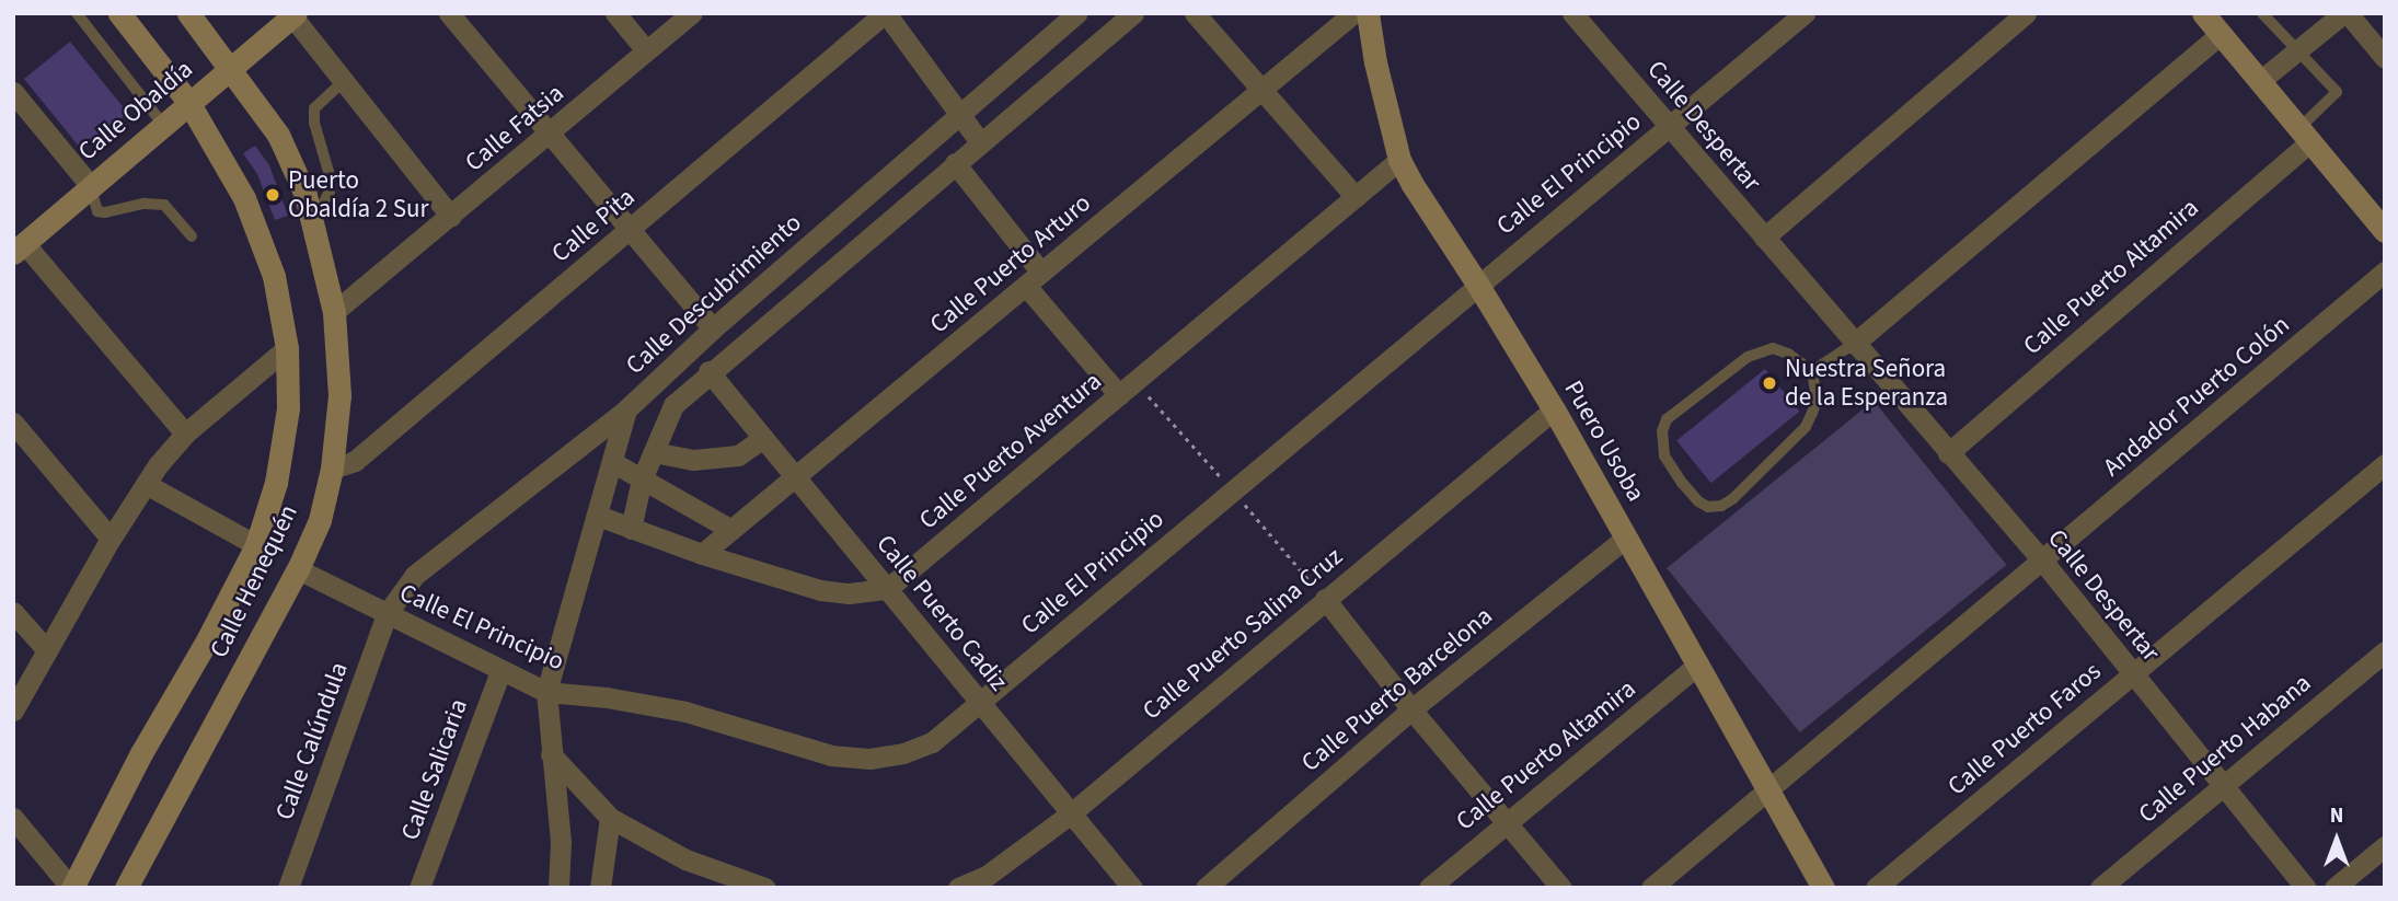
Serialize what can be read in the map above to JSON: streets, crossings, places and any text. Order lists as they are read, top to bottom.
{
  "streets": {
    "main road": ["Calle Obaldía", "Puero Usoba", "Calle Henequén"],
    "street": [
      "Calle Despertar",
      "Calle Fatsia",
      "Calle El Principio",
      "Calle Pita",
      "Calle Puerto Arturo",
      "Calle Puerto Altamira",
      "Calle Descubrimiento",
      "Andador Puerto Colón",
      "Calle Puerto Aventura",
      "Calle Puerto Cadiz",
      "Calle Puerto Salina Cruz",
      "Calle Puerto Barcelona",
      "Calle Puerto Faros",
      "Calle Calúndula",
      "Calle Puerto Habana",
      "Calle Salicaria"
    ]
  },
  "crossings": [
    ["Calle Obaldía", "Calle Henequén"],
    ["Calle Despertar", "Calle El Principio"],
    ["Calle Despertar", "Calle Puerto Altamira"],
    ["Calle Despertar", "Andador Puerto Colón"],
    ["Calle Despertar", "Calle Puerto Faros"],
    ["Calle Despertar", "Calle Puerto Habana"],
    ["Calle Fatsia", "Calle Henequén"],
    ["Calle El Principio", "Calle Descubrimiento"],
    ["Calle El Principio", "Puero Usoba"],
    ["Calle El Principio", "Calle Henequén"],
    ["Calle El Principio", "Calle Puerto Cadiz"],
    ["Calle El Principio", "Calle Calúndula"],
    ["Calle El Principio", "Calle Salicaria"],
    ["Calle Pita", "Calle Henequén"],
    ["Calle Puerto Arturo", "Calle Puerto Cadiz"],
    ["Calle Puerto Altamira", "Puero Usoba"],
    ["Calle Descubrimiento", "Calle Calúndula"],
    ["Andador Puerto Colón", "Puero Usoba"],
    ["Puero Usoba", "Calle Puerto Aventura"],
    ["Puero Usoba", "Calle Puerto Salina Cruz"],
    ["Puero Usoba", "Calle Puerto Barcelona"],
    ["Calle Puerto Aventura", "Calle Puerto Cadiz"],
    ["Calle Puerto Cadiz", "Calle Puerto Salina Cruz"]
  ],
  "places": ["Puerto Obaldía 2 Sur", "Nuestra Señora de la Esperanza"],
  "north": "top"
}
